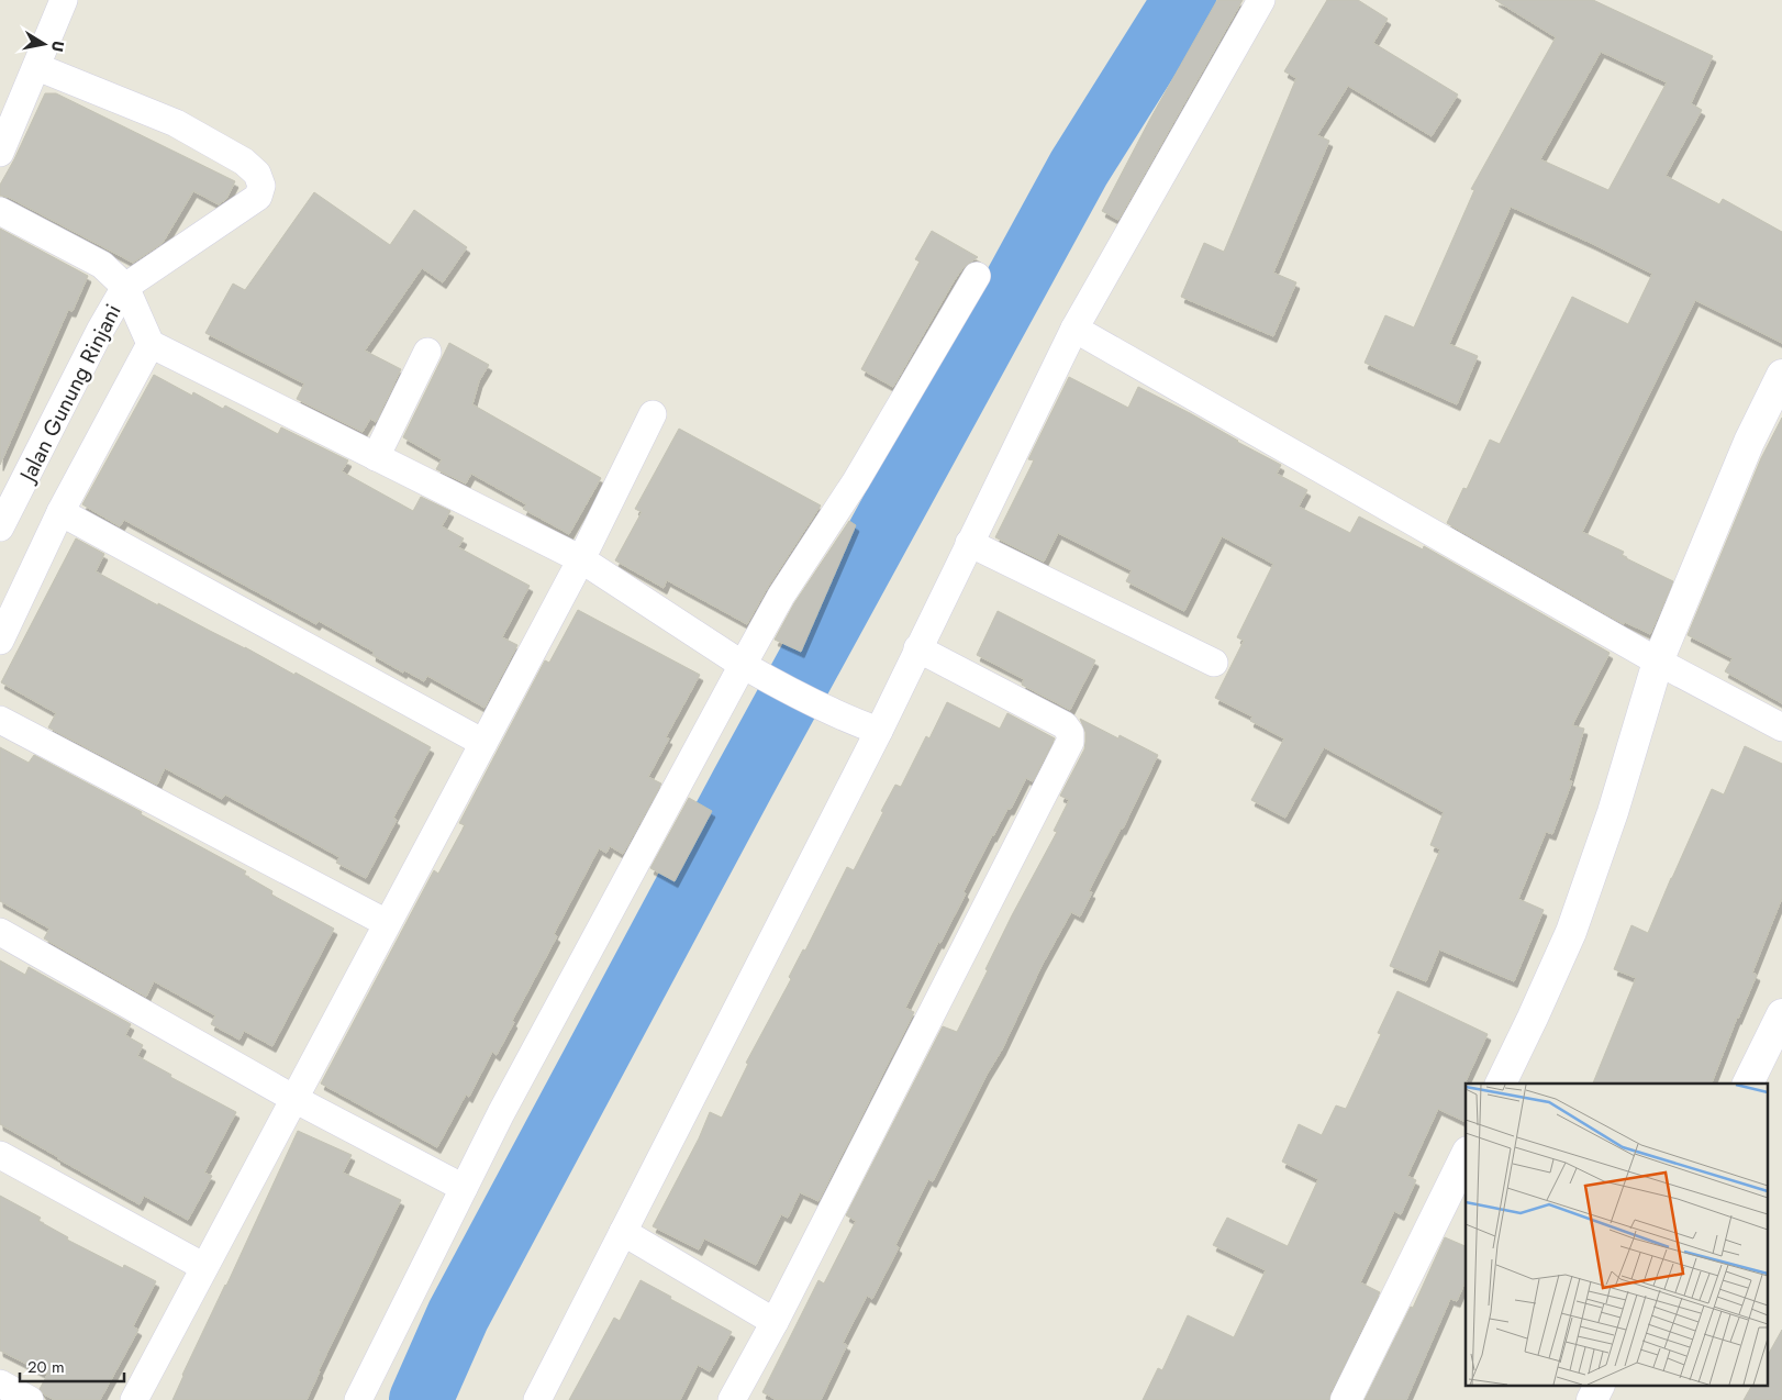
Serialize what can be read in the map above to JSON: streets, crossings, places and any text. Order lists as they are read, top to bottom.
{
  "streets": {
    "street": ["Jalan Gunung Rinjani"]
  },
  "scale_bar": "20 m",
  "north": "right"
}
